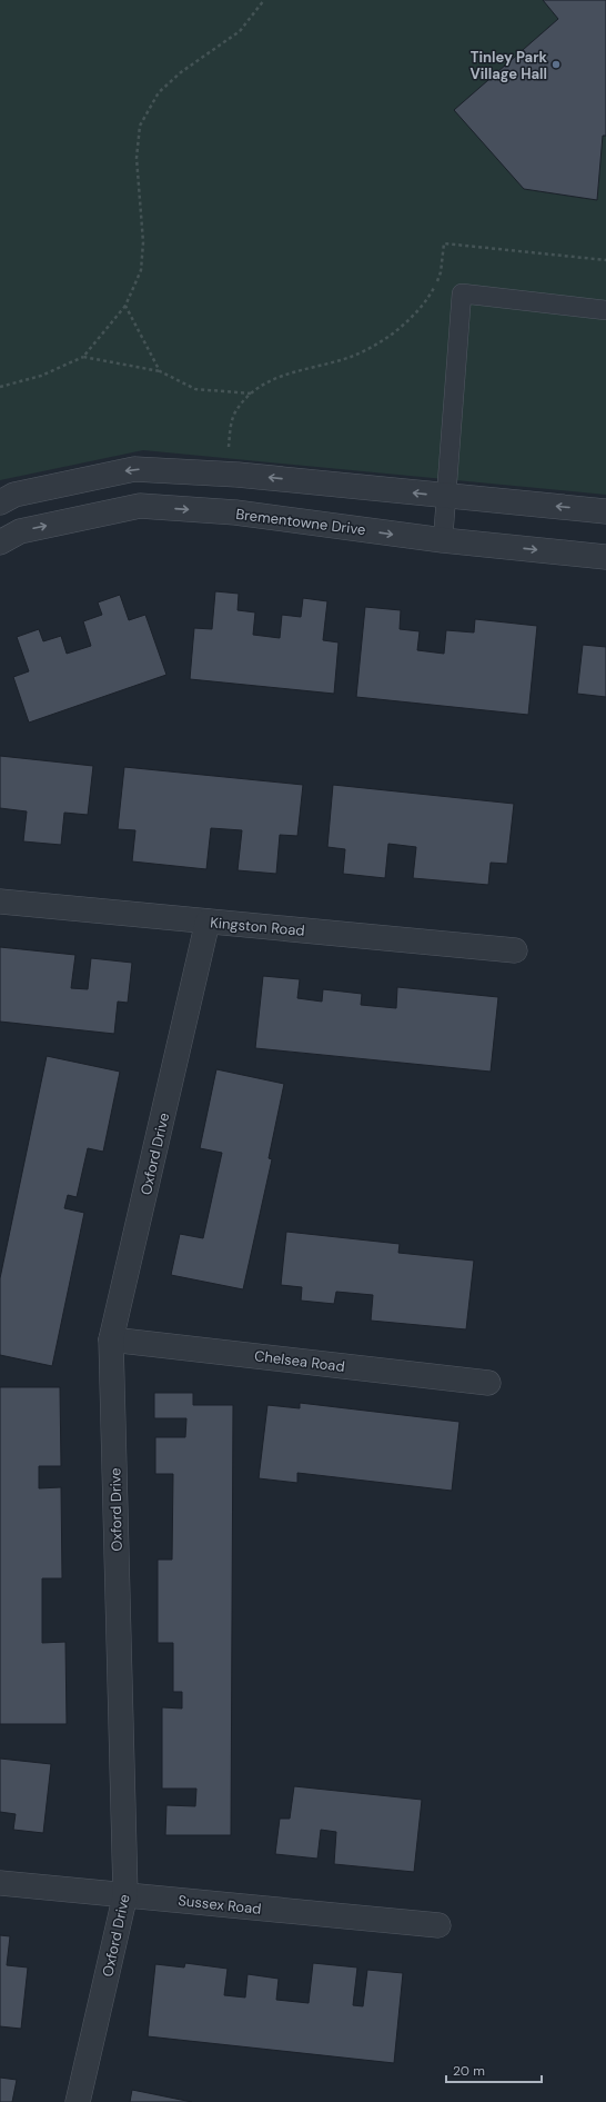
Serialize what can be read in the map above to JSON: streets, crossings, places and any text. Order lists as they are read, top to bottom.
{
  "streets": {
    "street": [
      "Brementowne Drive",
      "Kingston Road",
      "Oxford Drive",
      "Chelsea Road",
      "Sussex Road"
    ]
  },
  "crossings": [
    ["Kingston Road", "Oxford Drive"],
    ["Oxford Drive", "Chelsea Road"],
    ["Oxford Drive", "Sussex Road"]
  ],
  "places": ["Tinley Park Village Hall"],
  "scale_bar": "20 m"
}
